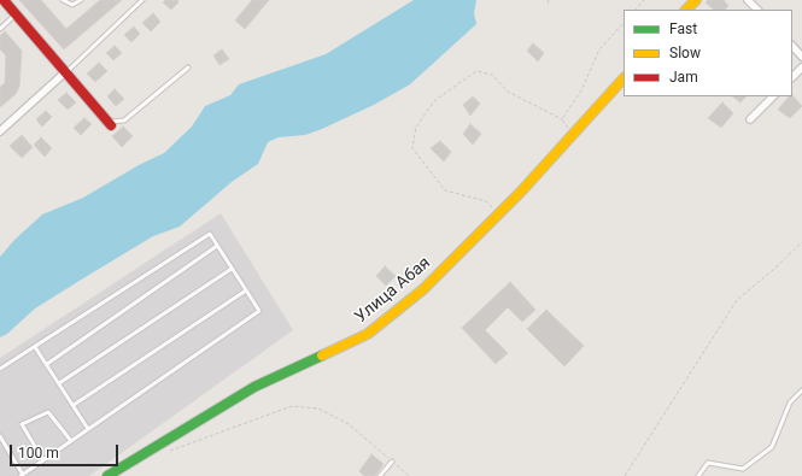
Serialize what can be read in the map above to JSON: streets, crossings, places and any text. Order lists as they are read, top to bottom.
{
  "streets": {
    "street": ["Улица Абая"]
  },
  "legend": ["Fast", "Slow", "Jam"],
  "scale_bar": "100 m"
}
